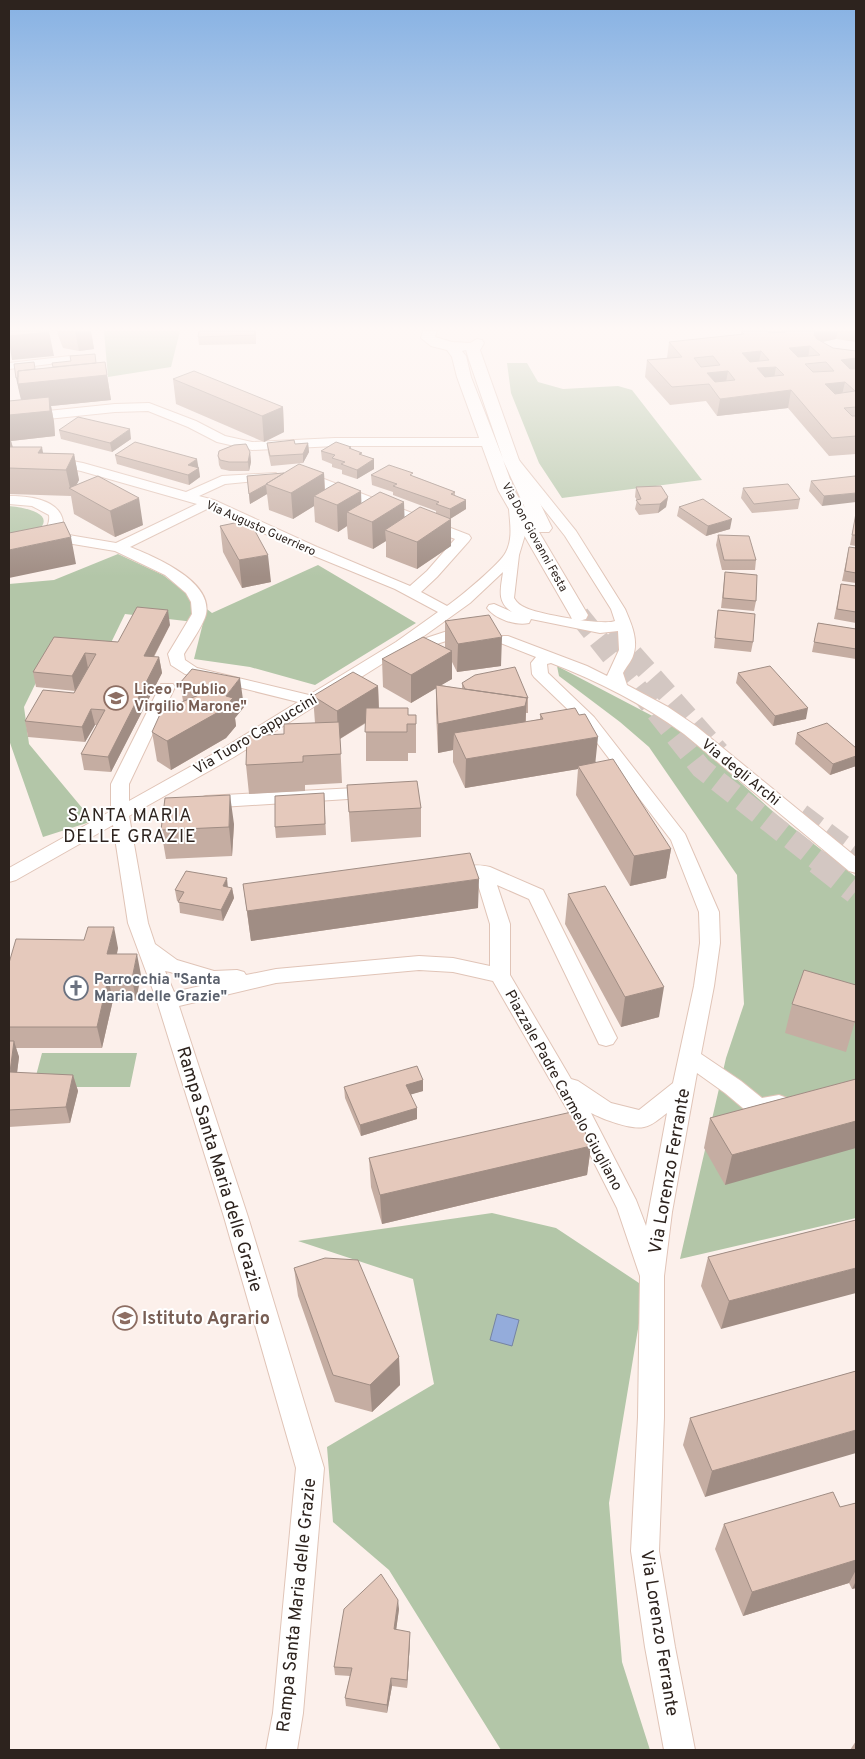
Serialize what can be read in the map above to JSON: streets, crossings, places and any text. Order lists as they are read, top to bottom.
{
  "streets": {
    "main road": ["Via Don Giovanni Festa"],
    "street": [
      "Via Augusto Guerriero",
      "Via Tuoro Cappuccini",
      "Via degli Archi",
      "Piazzale Padre Carmelo Giugliano",
      "Rampa Santa Maria delle Grazie",
      "Via Lorenzo Ferrante"
    ]
  },
  "crossings": [
    ["Via Augusto Guerriero", "Via Tuoro Cappuccini"],
    ["Via Tuoro Cappuccini", "Rampa Santa Maria delle Grazie"],
    ["Piazzale Padre Carmelo Giugliano", "Rampa Santa Maria delle Grazie"],
    ["Piazzale Padre Carmelo Giugliano", "Via Lorenzo Ferrante"]
  ],
  "districts": ["SANTA MARIA DELLE GRAZIE"],
  "places": {
    "school or university": ["Liceo \"Publio Virgilio Marone\"", "Istituto Agrario"],
    "church": ["Parrocchia \"Santa Maria delle Grazie\""]
  }
}
